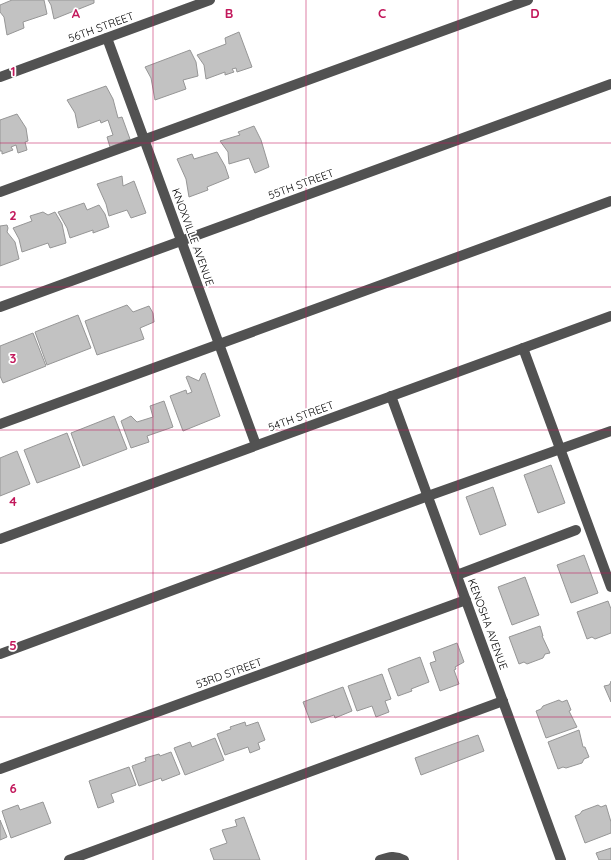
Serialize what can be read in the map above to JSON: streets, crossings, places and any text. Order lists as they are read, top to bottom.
{
  "streets": {
    "street": [
      "56TH STREET",
      "55TH STREET",
      "KNOXVILLE AVENUE",
      "54TH STREET",
      "KENOSHA AVENUE",
      "53RD STREET"
    ]
  },
  "crossings": [
    ["56TH STREET", "KNOXVILLE AVENUE"],
    ["55TH STREET", "KNOXVILLE AVENUE"],
    ["KNOXVILLE AVENUE", "54TH STREET"],
    ["54TH STREET", "KENOSHA AVENUE"],
    ["KENOSHA AVENUE", "53RD STREET"]
  ],
  "grid": {
    "columns": [
      "A",
      "B",
      "C",
      "D"
    ],
    "rows": [
      "1",
      "2",
      "3",
      "4",
      "5",
      "6"
    ]
  }
}
